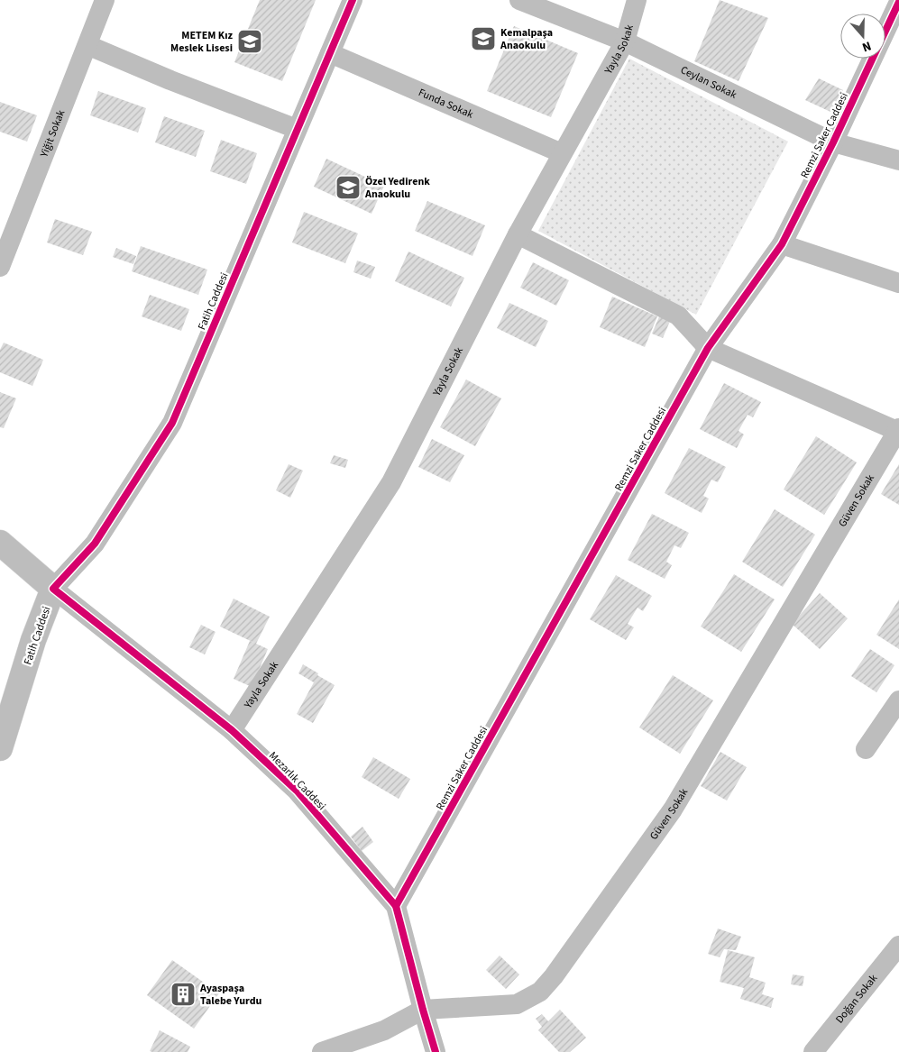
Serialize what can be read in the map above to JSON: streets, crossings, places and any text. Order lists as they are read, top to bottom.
{
  "streets": {
    "main road": ["Fatih Caddesi", "Mezarlık Caddesi"],
    "street": [
      "Yayla Sokak",
      "Ceylan Sokak",
      "Funda Sokak",
      "Yiğit Sokak",
      "Remzi Saker Caddesi",
      "Güven Sokak",
      "Doğan Sokak"
    ]
  },
  "crossings": [
    ["Yayla Sokak", "Ceylan Sokak"],
    ["Yayla Sokak", "Funda Sokak"],
    ["Yayla Sokak", "Mezarlık Caddesi"],
    ["Ceylan Sokak", "Remzi Saker Caddesi"],
    ["Funda Sokak", "Fatih Caddesi"],
    ["Remzi Saker Caddesi", "Mezarlık Caddesi"],
    ["Fatih Caddesi", "Mezarlık Caddesi"],
    ["Güven Sokak", "Mezarlık Caddesi"]
  ],
  "places": {
    "school or university": ["Kemalpaşa Anaokulu", "METEM Kız Meslek Lisesi", "Özel Yedirenk Anaokulu"],
    "building": ["Ayaspaşa Talebe Yurdu"]
  },
  "north": "bottom"
}
